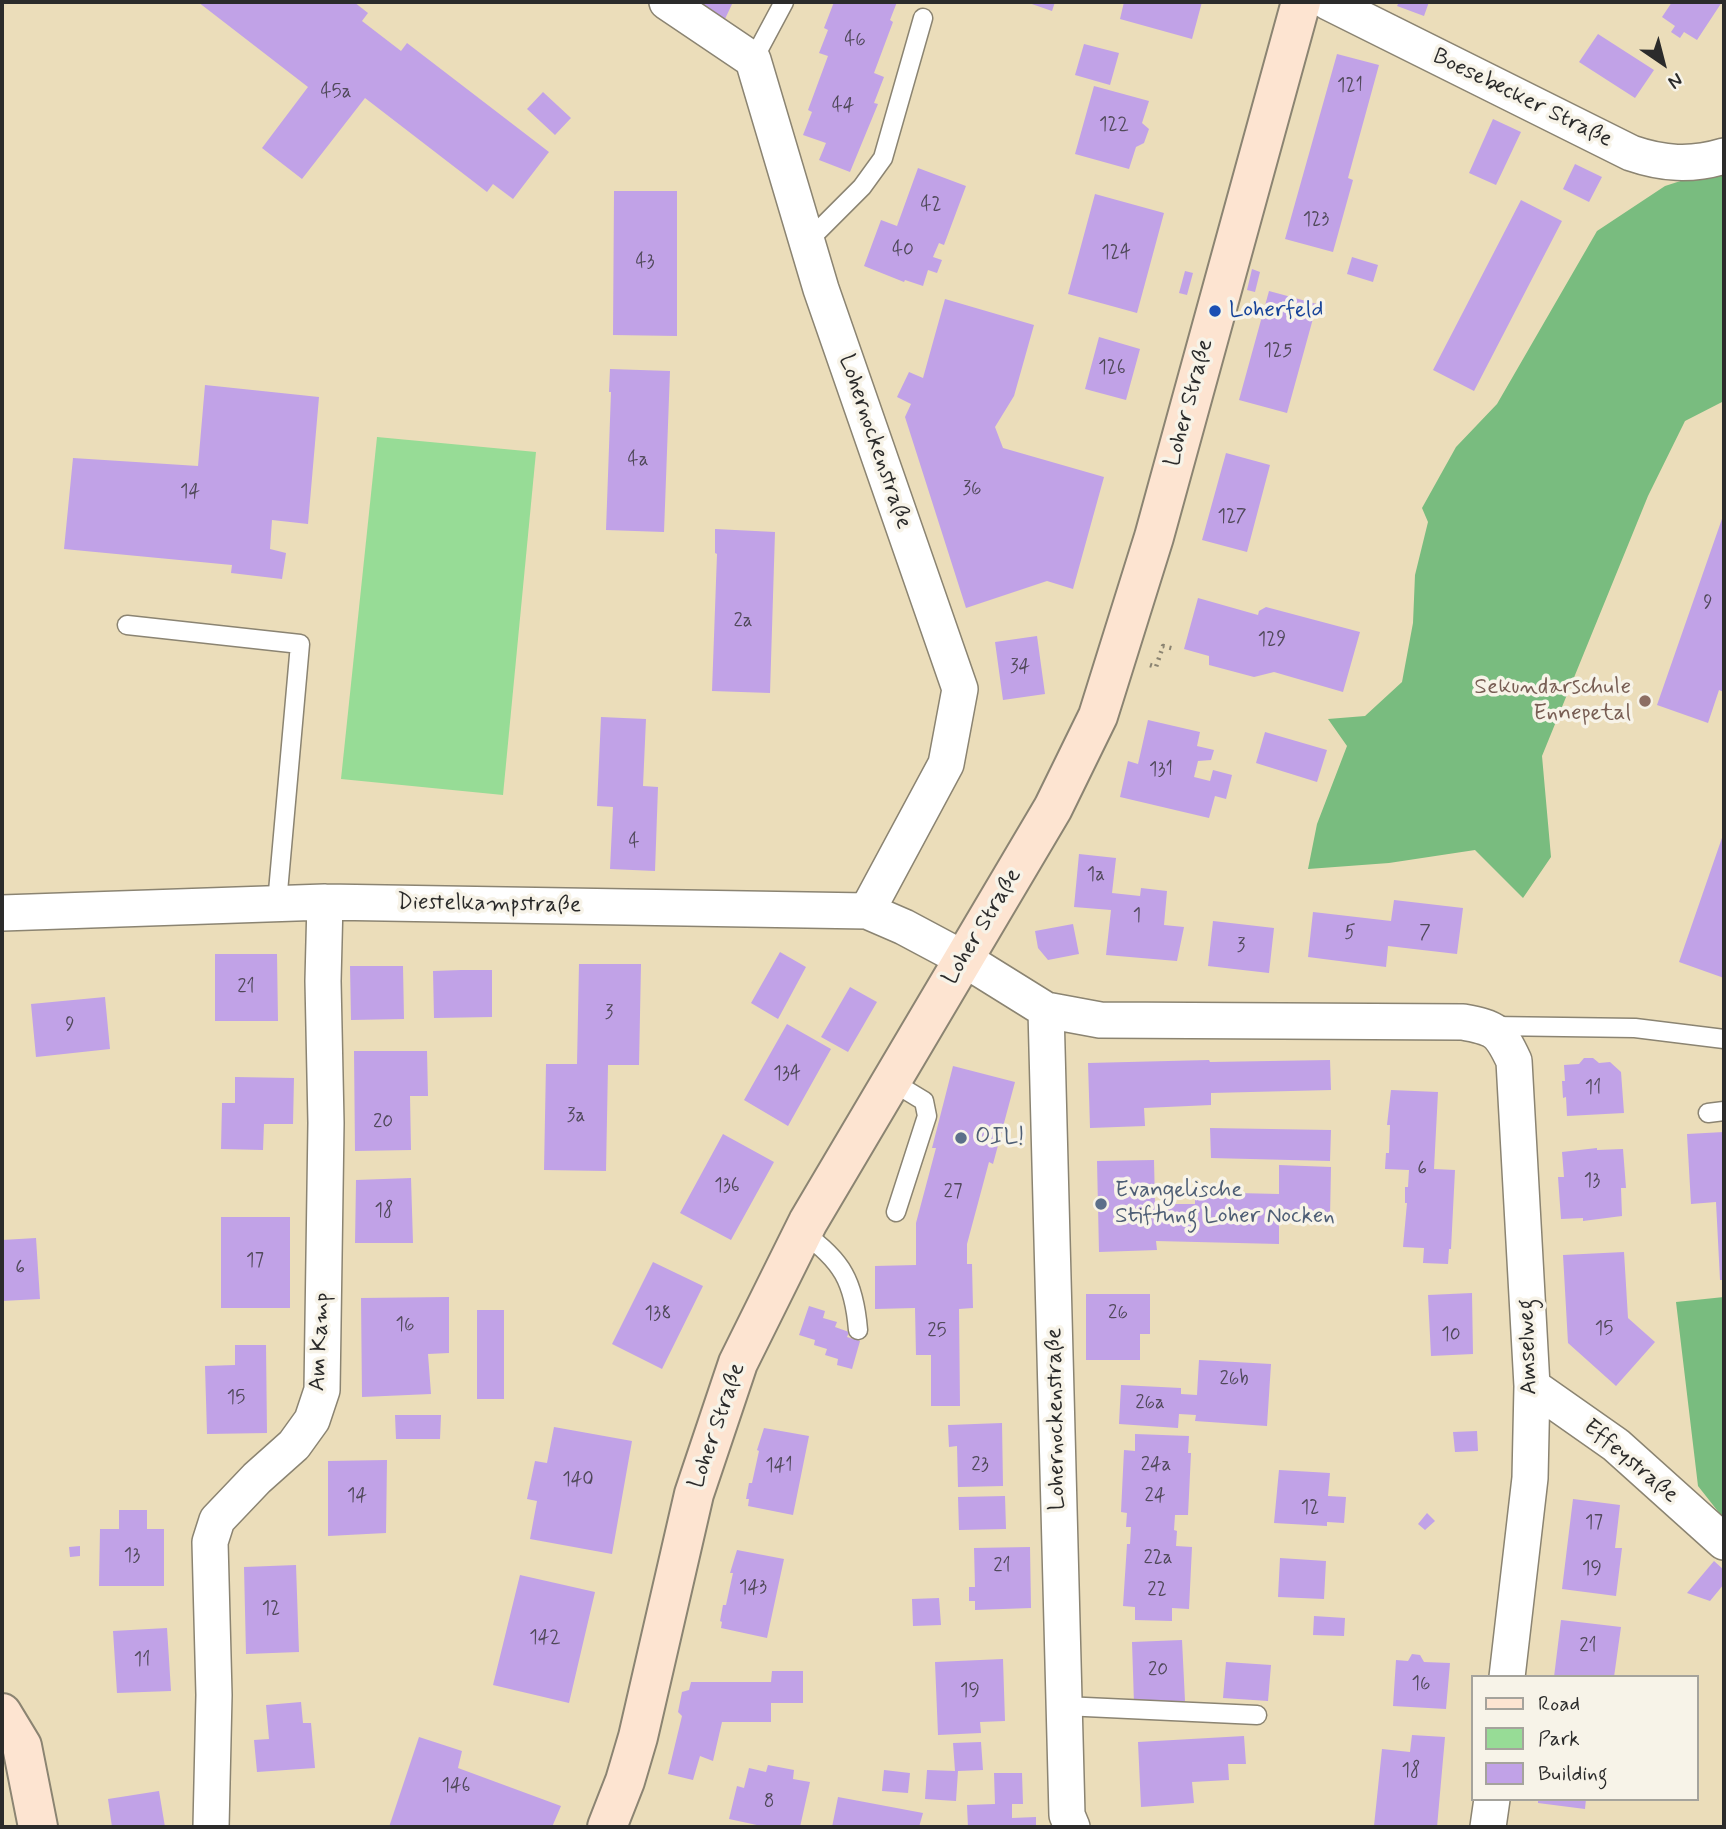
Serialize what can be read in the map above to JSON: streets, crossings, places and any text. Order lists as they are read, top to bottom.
{
  "streets": {
    "main road": ["Loher Straße"],
    "street": [
      "Boesebecker Straße",
      "Lohernockenstraße",
      "Diestelkampstraße",
      "Am Kamp",
      "Amselweg",
      "Effeystraße"
    ]
  },
  "crossings": [
    ["Loher Straße", "Diestelkampstraße"],
    ["Lohernockenstraße", "Diestelkampstraße"],
    ["Diestelkampstraße", "Am Kamp"],
    ["Amselweg", "Effeystraße"]
  ],
  "places": [
    "Loherfeld",
    "Sekundarschule Ennepetal",
    "OIL!",
    "Evangelische Stiftung Loher Nocken"
  ],
  "house_numbers": [
    "46",
    "121",
    "45a",
    "44",
    "122",
    "42",
    "123",
    "40",
    "124",
    "43",
    "125",
    "126",
    "4a",
    "36",
    "14",
    "127",
    "9",
    "2a",
    "129",
    "34",
    "131",
    "4",
    "1a",
    "1",
    "5",
    "7",
    "3",
    "21",
    "3",
    "9",
    "134",
    "11",
    "3a",
    "20",
    "6",
    "13",
    "136",
    "27",
    "18",
    "17",
    "6",
    "26",
    "138",
    "16",
    "15",
    "25",
    "10",
    "26b",
    "15",
    "26a",
    "23",
    "24a",
    "141",
    "140",
    "14",
    "24",
    "12",
    "17",
    "13",
    "22a",
    "21",
    "19",
    "143",
    "22",
    "12",
    "142",
    "21",
    "11",
    "20",
    "16",
    "19",
    "18",
    "146",
    "8"
  ],
  "legend": ["Road", "Park", "Building"],
  "north": "bottom right"
}
